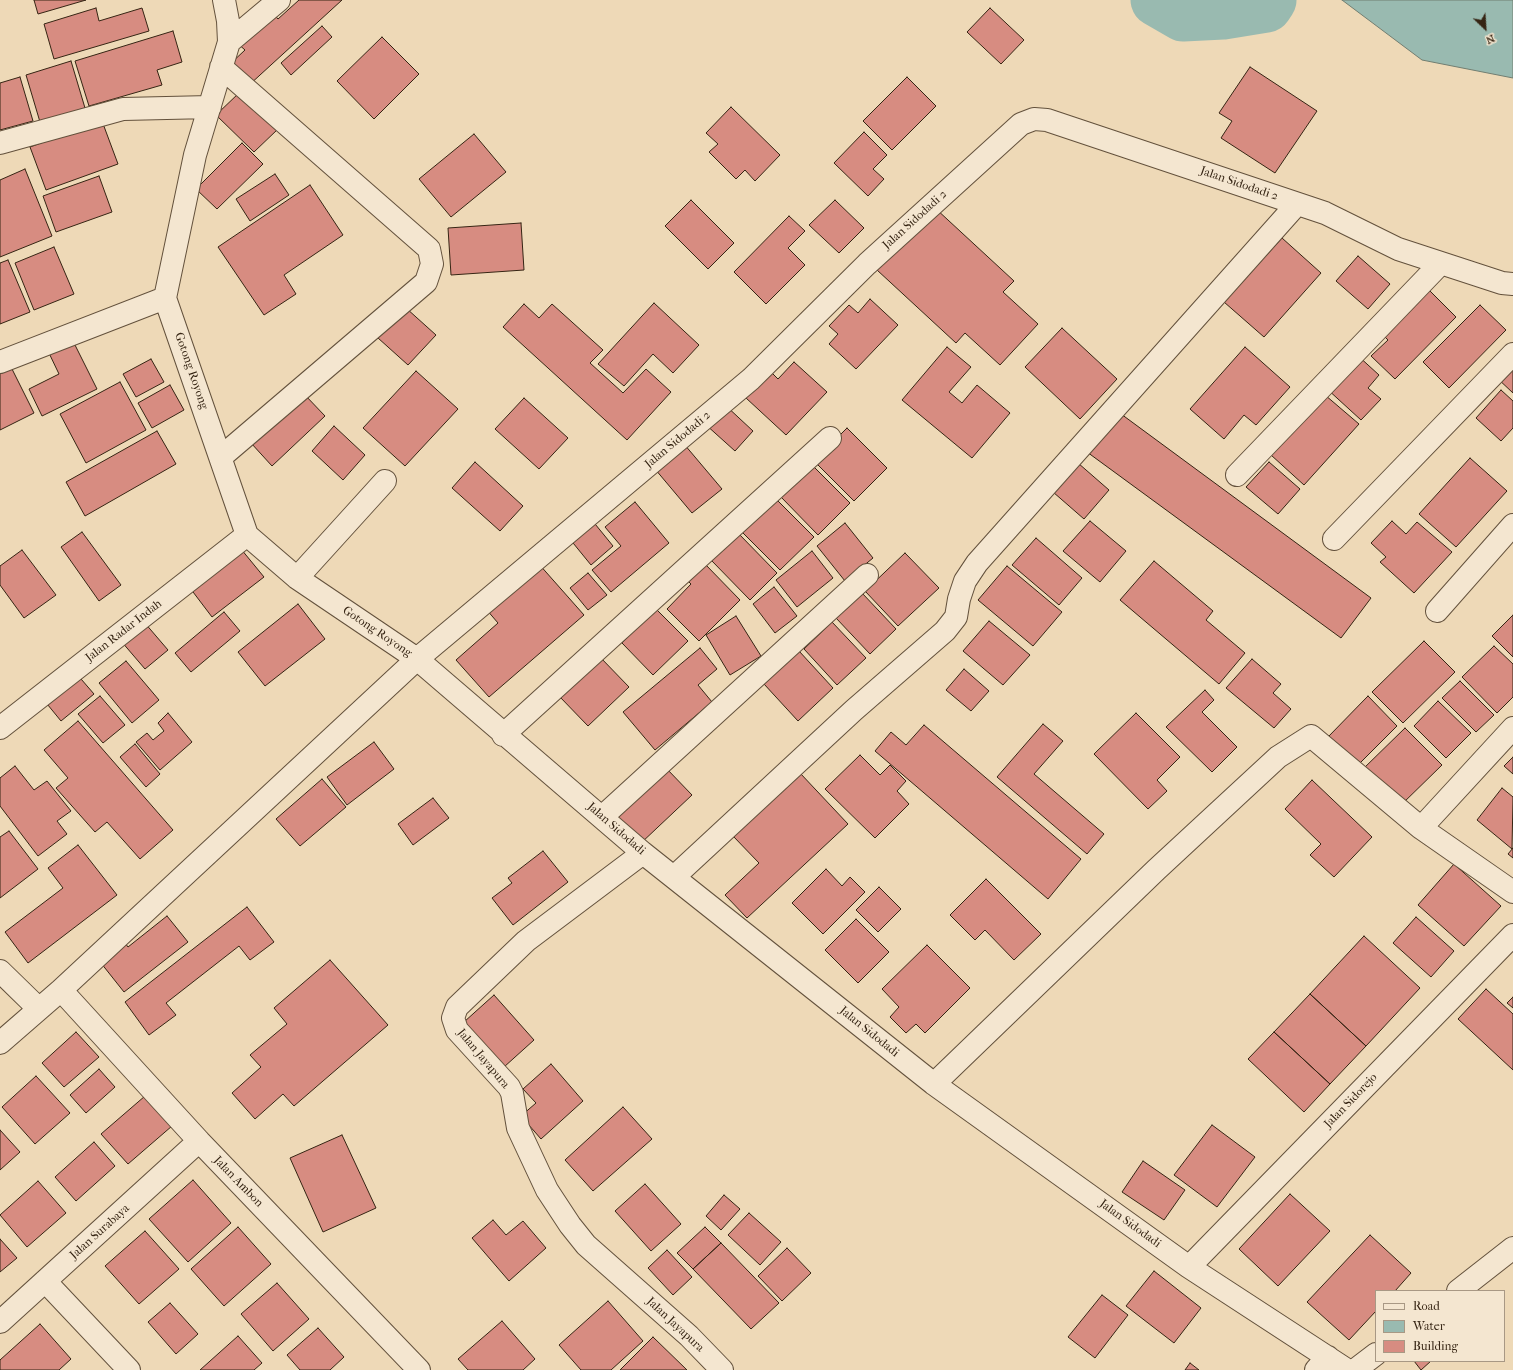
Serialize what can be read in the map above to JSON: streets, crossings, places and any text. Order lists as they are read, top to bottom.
{
  "streets": {
    "street": [
      "Jalan Sidodadi 2",
      "Gotong Royong",
      "Jalan Radar Indah",
      "Jalan Sidodadi",
      "Jalan Jayapura",
      "Jalan Sidorejo",
      "Jalan Ambon",
      "Jalan Surabaya"
    ]
  },
  "crossings": [
    ["Jalan Sidodadi 2", "Gotong Royong"],
    ["Jalan Sidodadi 2", "Jalan Sidodadi"],
    ["Jalan Sidodadi 2", "Jalan Ambon"],
    ["Gotong Royong", "Jalan Radar Indah"],
    ["Gotong Royong", "Jalan Sidodadi"],
    ["Jalan Sidodadi", "Jalan Jayapura"],
    ["Jalan Sidodadi", "Jalan Sidorejo"],
    ["Jalan Ambon", "Jalan Surabaya"]
  ],
  "legend": ["Road", "Water", "Building"],
  "north": "bottom right"
}
